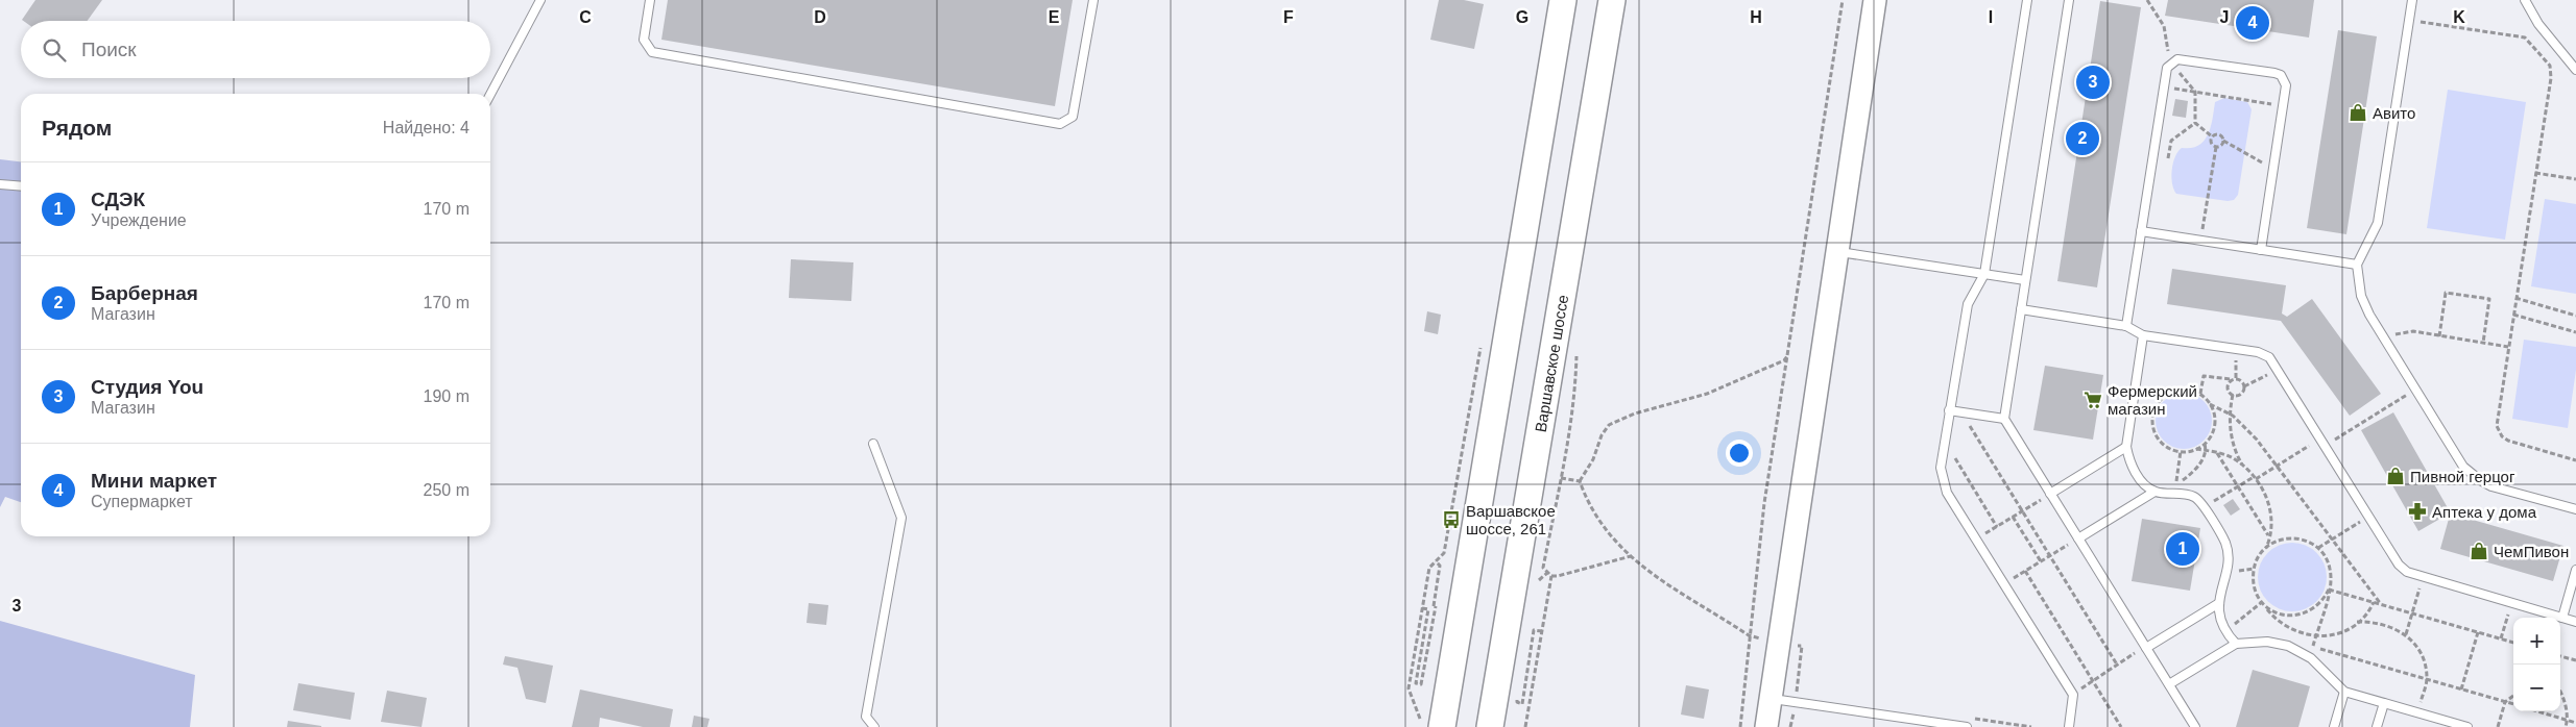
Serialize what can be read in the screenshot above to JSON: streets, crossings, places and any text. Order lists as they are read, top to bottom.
{
  "streets": {
    "main road": ["Варшавское шоссе"]
  },
  "places": {
    "shop": ["Авито", "Пивной герцог", "ЧемПивон"],
    "supermarket": ["Фермерский магазин"],
    "pharmacy": ["Аптека у дома"],
    "bus stop": ["Варшавское шоссе, 261"]
  },
  "page": {
    "pins": [
      "4",
      "3",
      "2",
      "1"
    ],
    "search": "Поиск",
    "heading": ["Рядом", "Найдено: 4"],
    "list": [
      {
        "mark": "1",
        "name": "СДЭК",
        "note": "Учреждение",
        "value": "170 m"
      },
      {
        "mark": "2",
        "name": "Барберная",
        "note": "Магазин",
        "value": "170 m"
      },
      {
        "mark": "3",
        "name": "Студия You",
        "note": "Магазин",
        "value": "190 m"
      },
      {
        "mark": "4",
        "name": "Мини маркет",
        "note": "Супермаркет",
        "value": "250 m"
      }
    ],
    "map_buttons": ["+", "−"]
  },
  "grid": {
    "columns": [
      "C",
      "D",
      "E",
      "F",
      "G",
      "H",
      "I",
      "J",
      "K"
    ],
    "rows": ["3"]
  }
}
